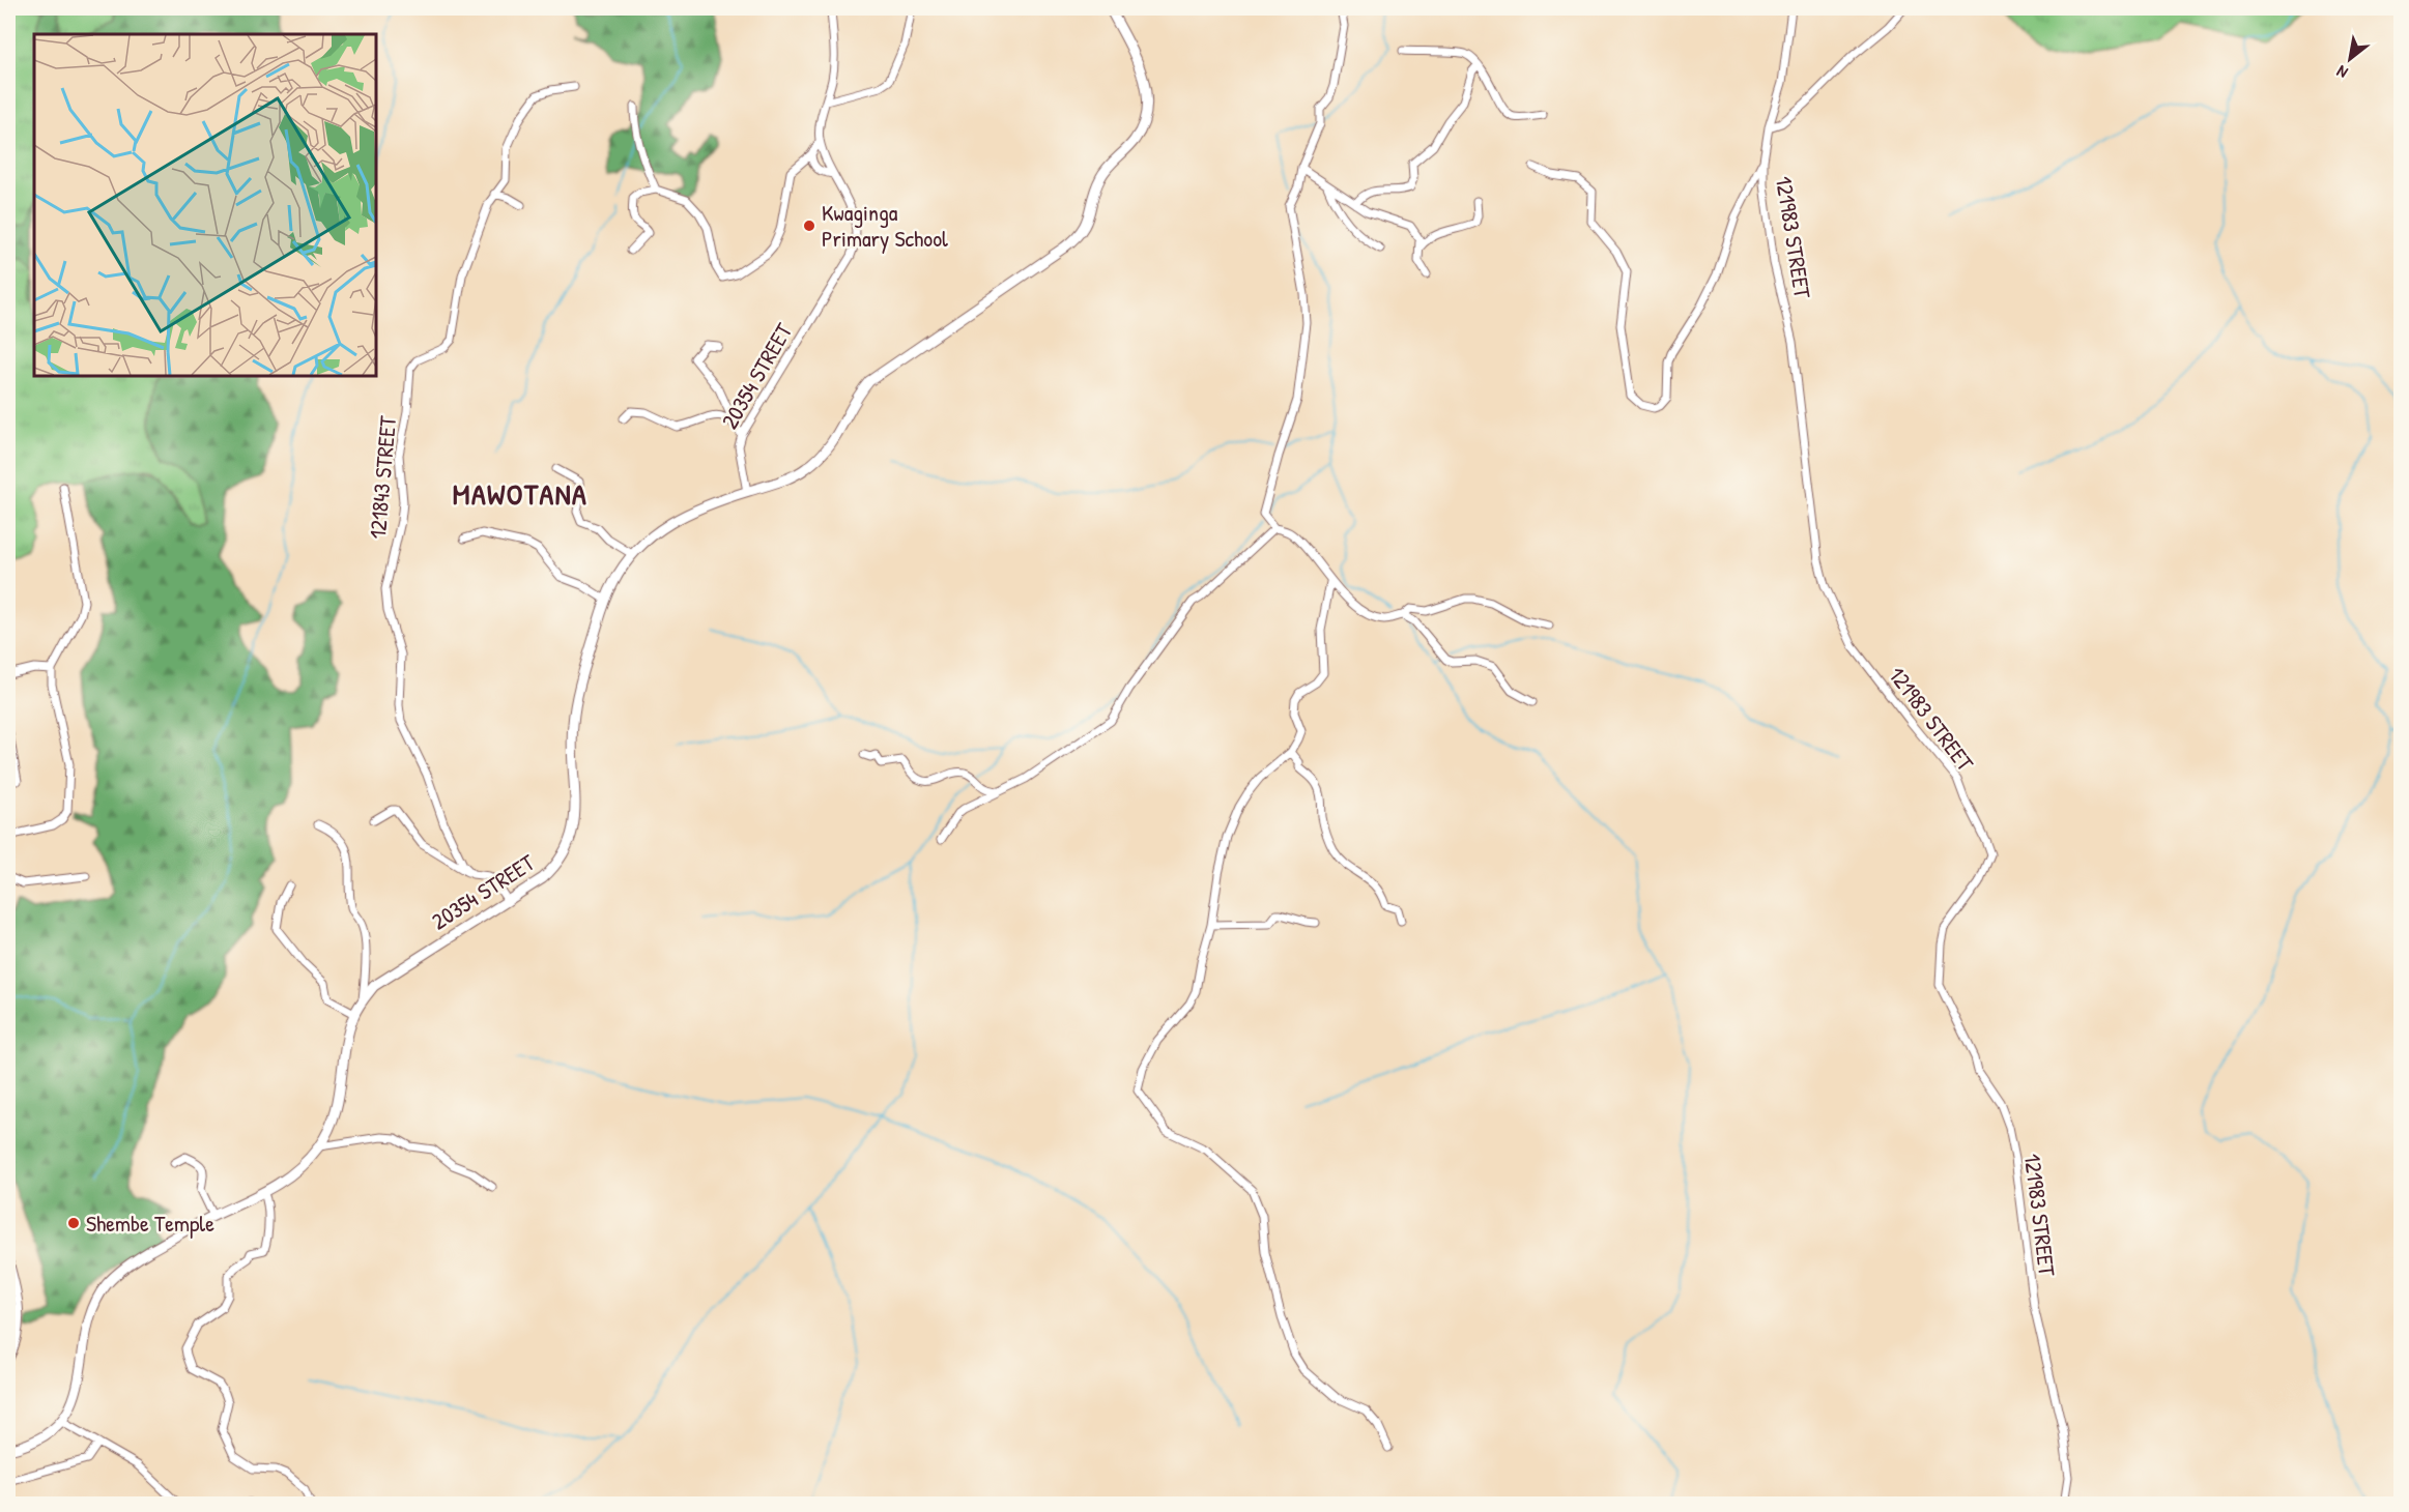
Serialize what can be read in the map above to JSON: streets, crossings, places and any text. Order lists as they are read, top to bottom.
{
  "streets": {
    "street": ["121983 STREET", "20354 STREET", "121843 STREET"]
  },
  "districts": ["MAWOTANA"],
  "places": ["Kwaginga Primary School", "Shembe Temple"],
  "north": "bottom left"
}
